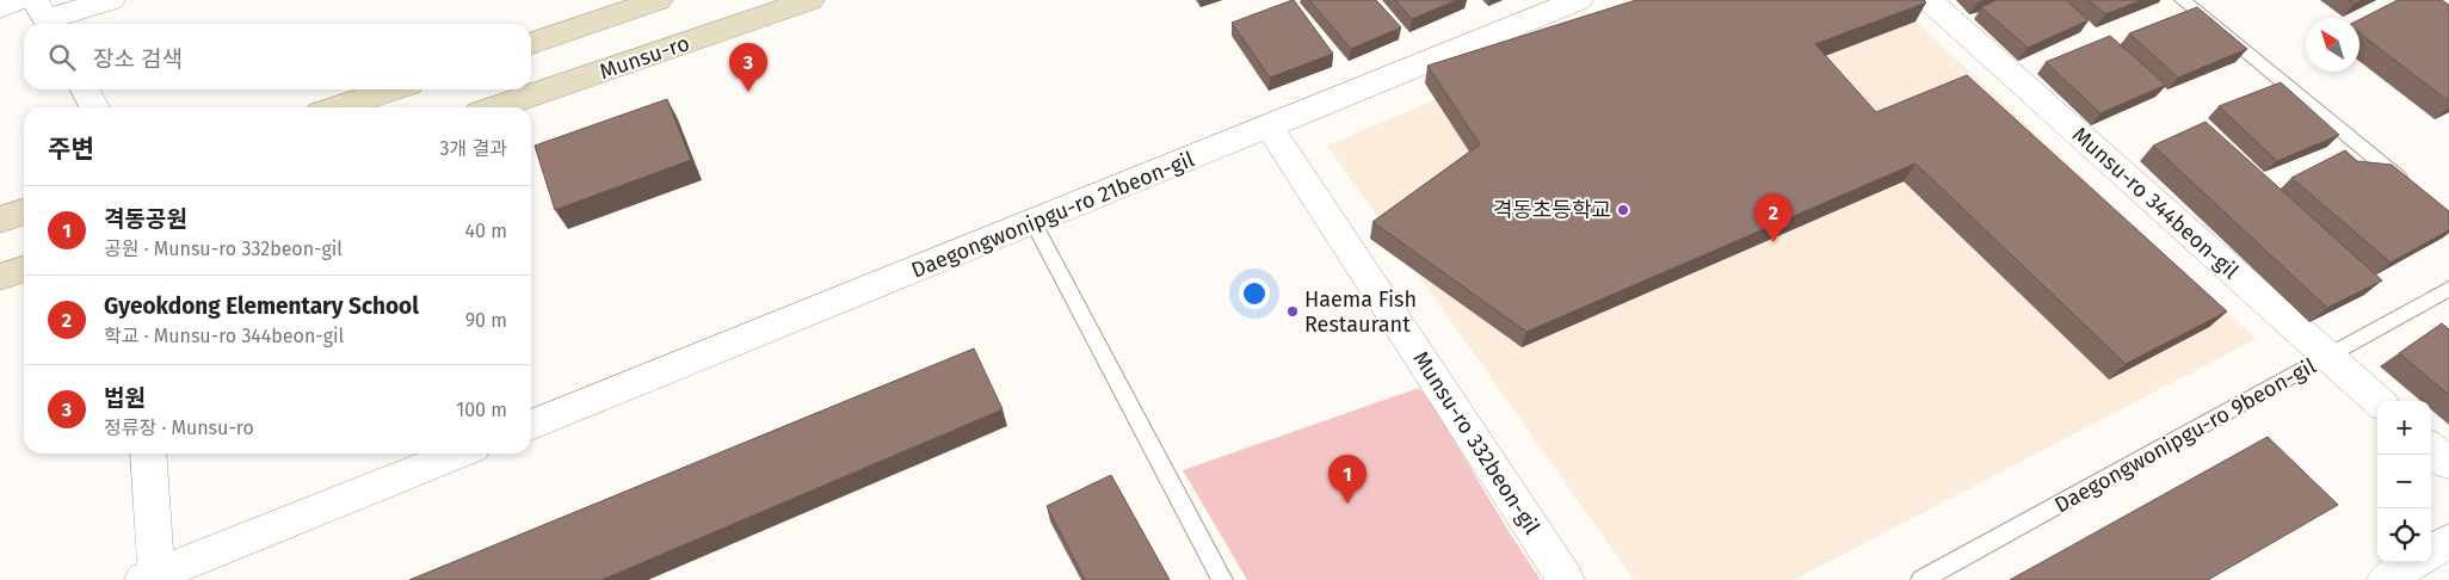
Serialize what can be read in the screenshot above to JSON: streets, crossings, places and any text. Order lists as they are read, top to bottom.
{
  "streets": {
    "main road": ["Munsu-ro"],
    "street": ["Munsu-ro 344beon-gil", "Daegongwonipgu-ro 21beon-gil", "Munsu-ro 332beon-gil"],
    "lane": ["Daegongwonipgu-ro 9beon-gil"]
  },
  "crossings": [
    ["Munsu-ro 344beon-gil", "Daegongwonipgu-ro 9beon-gil"],
    ["Daegongwonipgu-ro 21beon-gil", "Munsu-ro 332beon-gil"]
  ],
  "places": ["격동초등학교", "Haema Fish Restaurant"],
  "north": "top left",
  "page": {
    "search": "장소 검색",
    "pins": ["3", "2", "1"],
    "heading": ["주변", "3개 결과"],
    "list": [
      {
        "mark": "1",
        "name": "격동공원",
        "note": "공원 · Munsu-ro 332beon-gil",
        "value": "40 m"
      },
      {
        "mark": "2",
        "name": "Gyeokdong Elementary School",
        "note": "학교 · Munsu-ro 344beon-gil",
        "value": "90 m"
      },
      {
        "mark": "3",
        "name": "법원",
        "note": "정류장 · Munsu-ro",
        "value": "100 m"
      }
    ],
    "map_buttons": ["+", "−"]
  }
}
